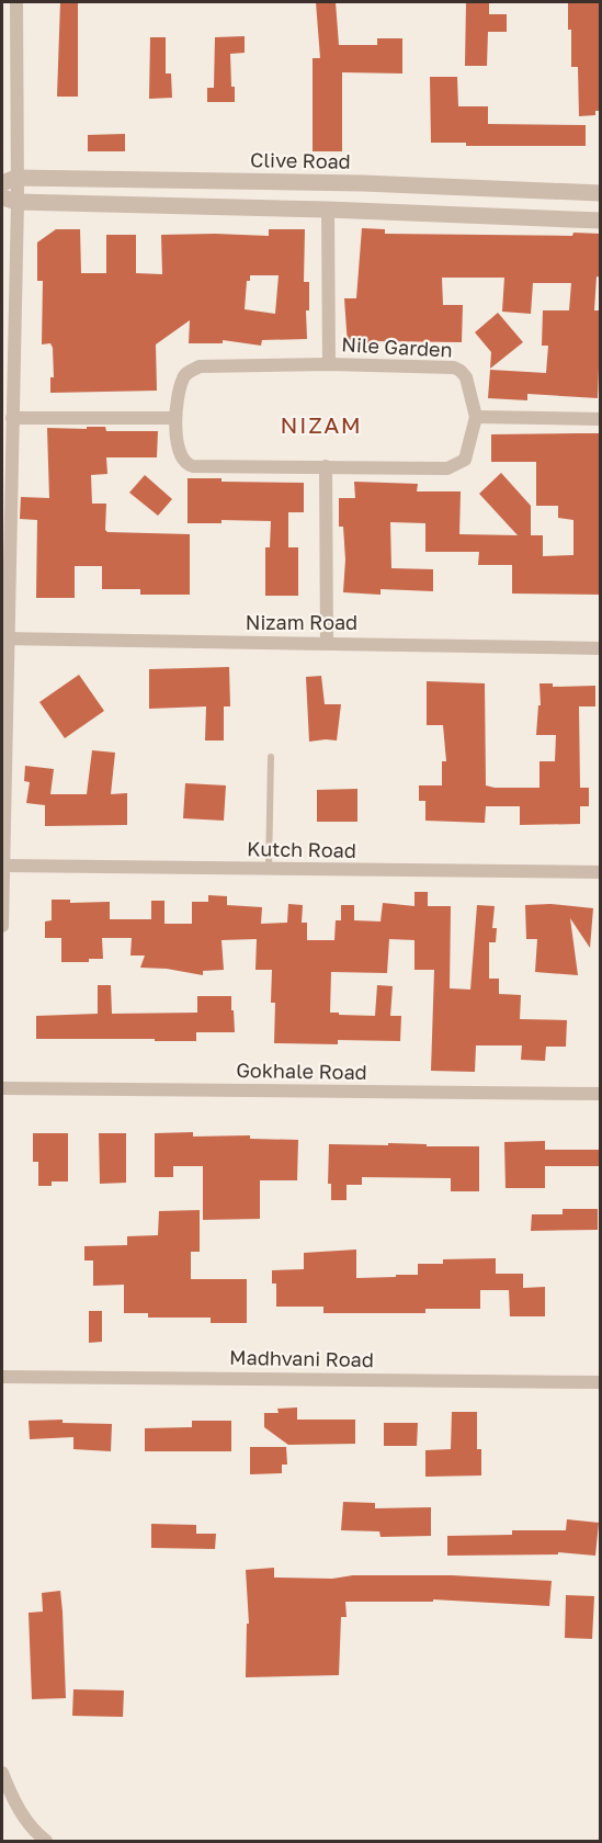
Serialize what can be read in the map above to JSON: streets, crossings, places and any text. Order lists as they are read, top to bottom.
{
  "streets": {
    "street": [
      "Clive Road",
      "Nile Garden",
      "Nizam Road",
      "Kutch Road",
      "Gokhale Road",
      "Madhvani Road"
    ]
  },
  "districts": ["NIZAM"]
}
